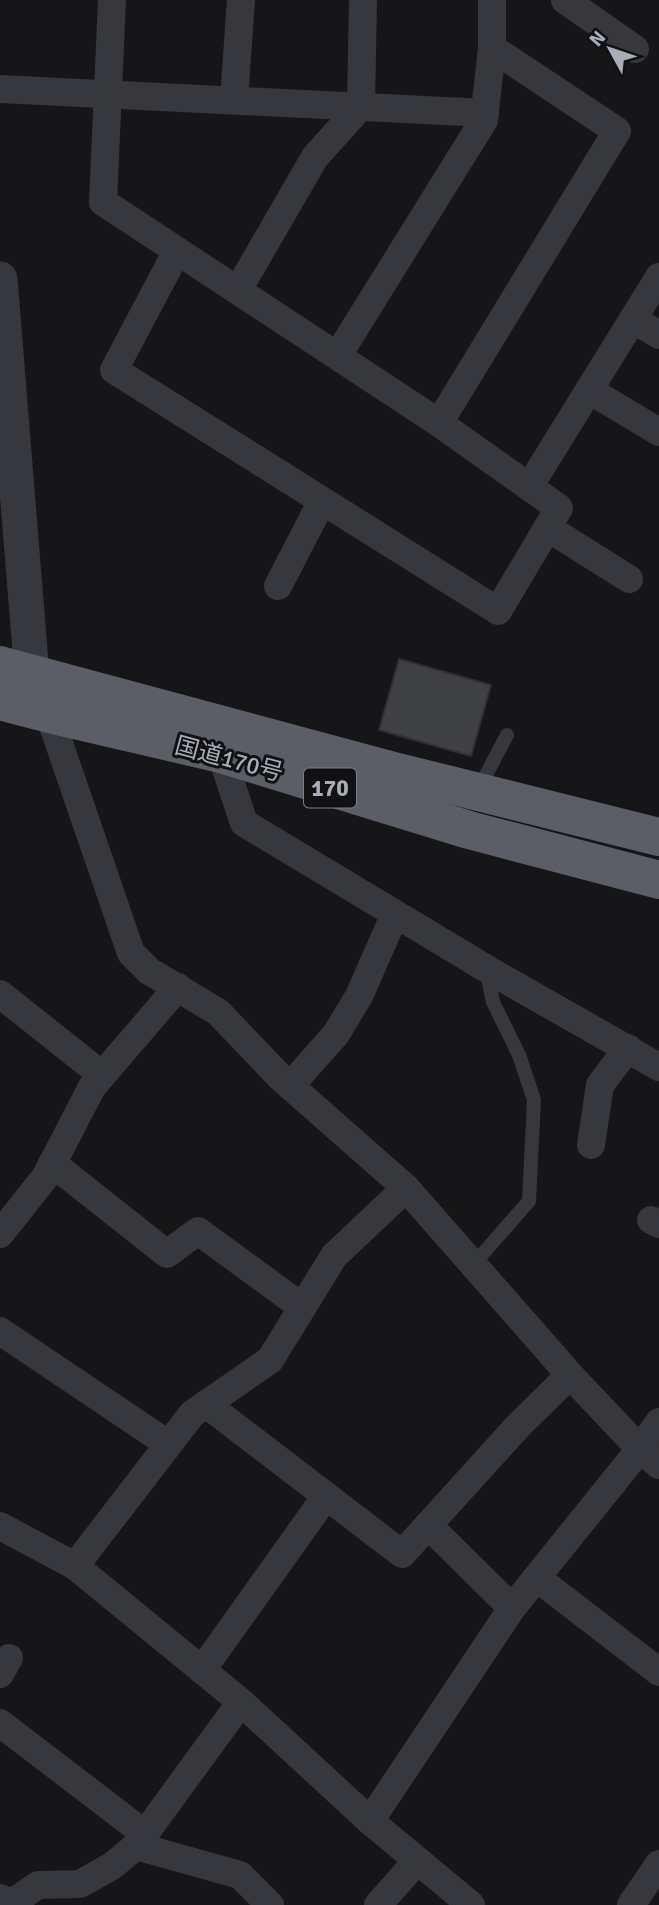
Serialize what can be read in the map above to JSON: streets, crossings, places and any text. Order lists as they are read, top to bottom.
{
  "streets": {
    "highway": ["国道170号", "170"]
  },
  "north": "top left"
}
